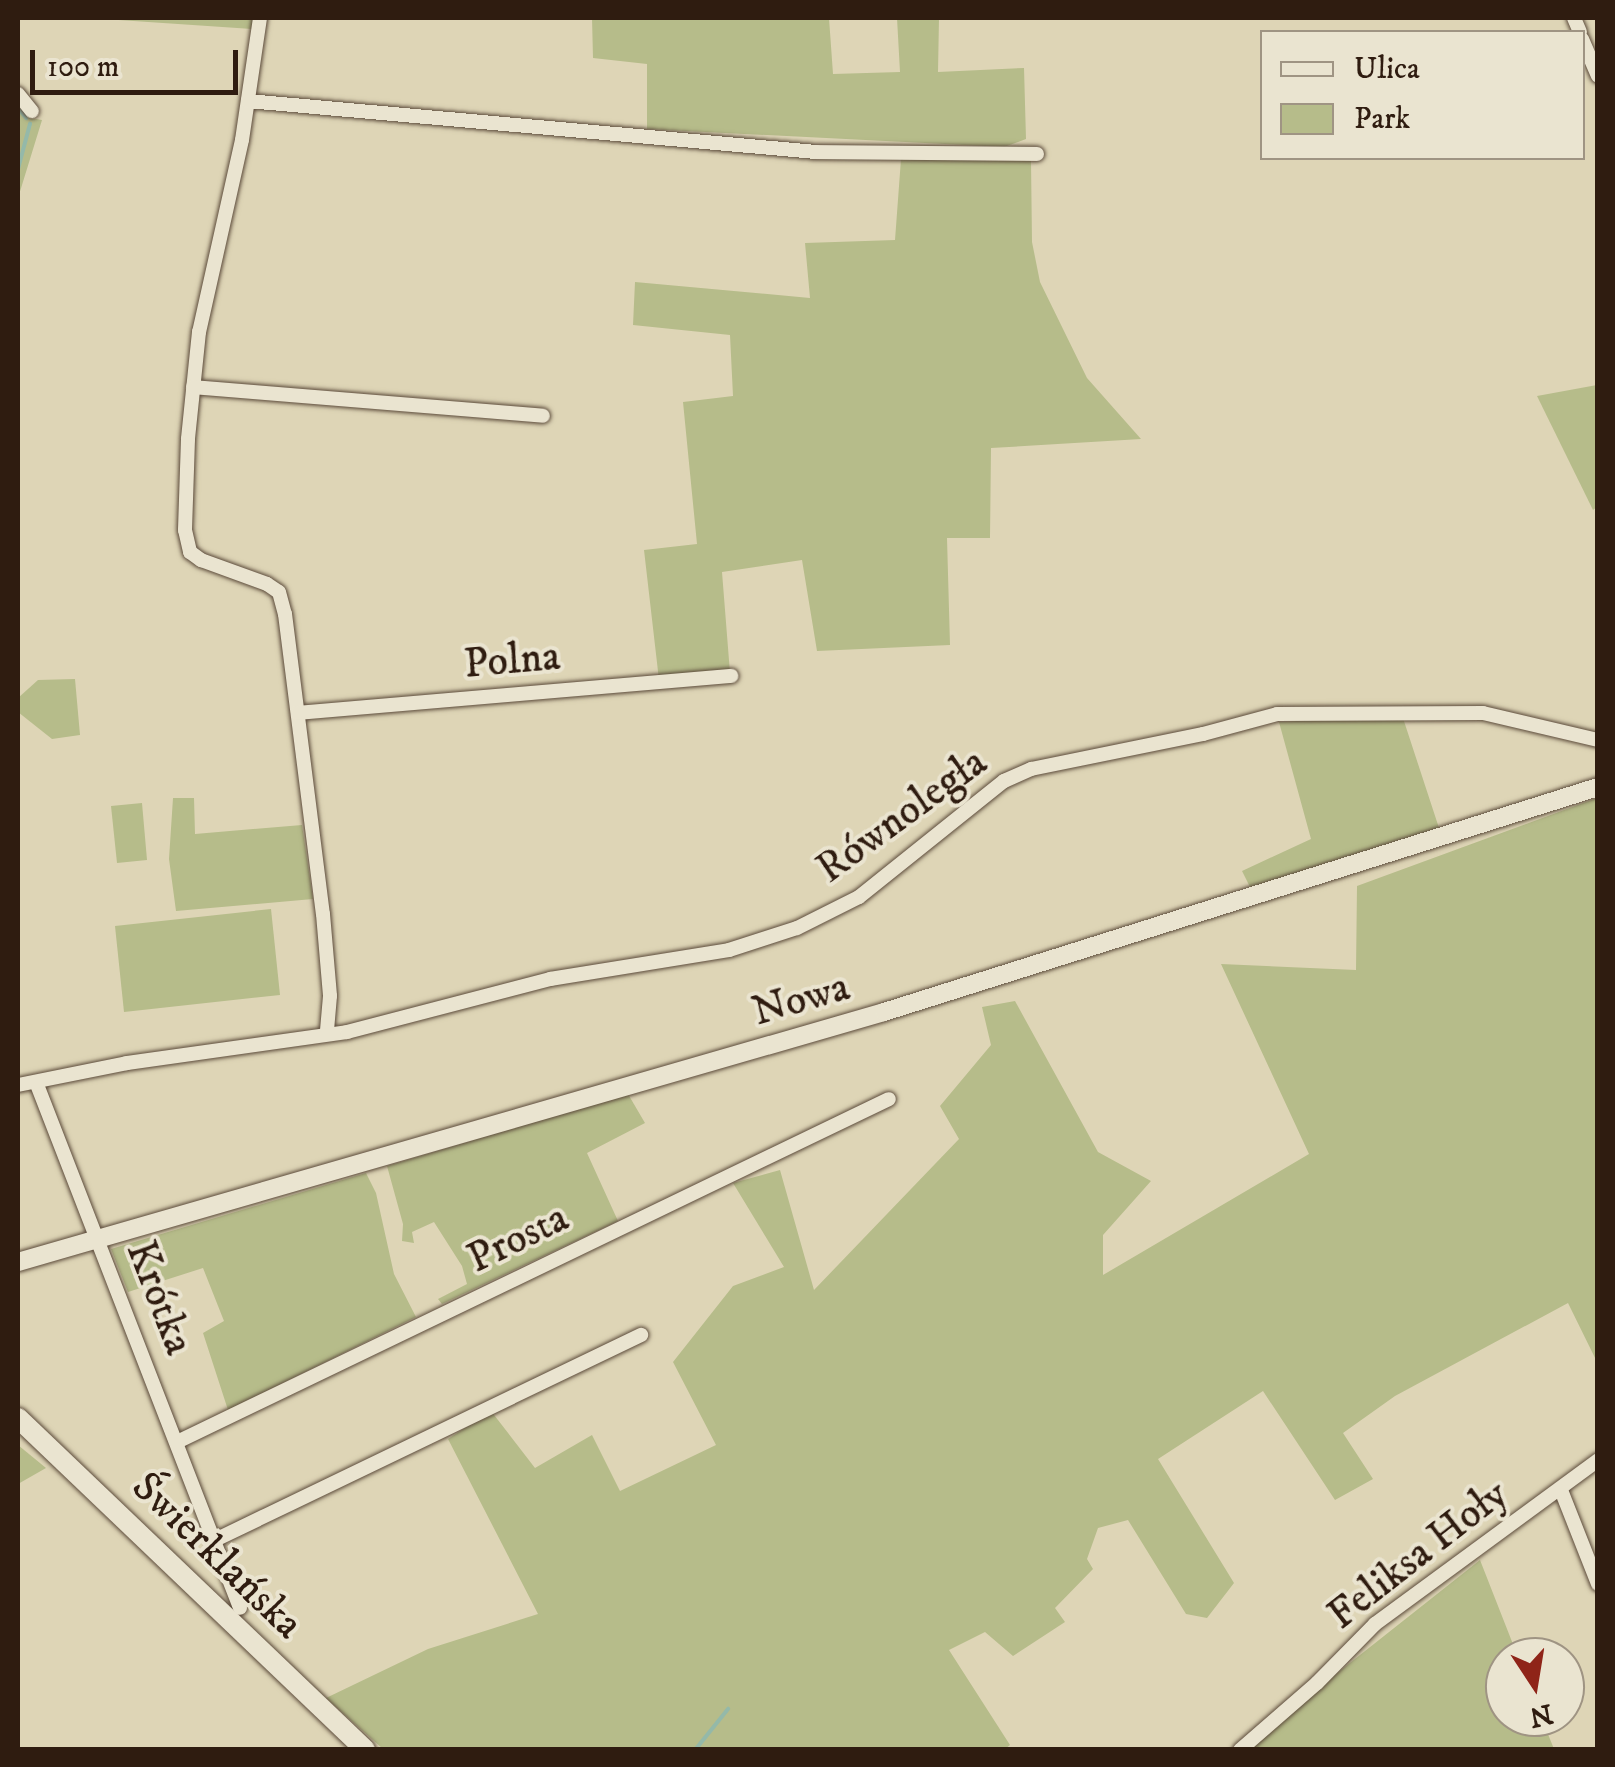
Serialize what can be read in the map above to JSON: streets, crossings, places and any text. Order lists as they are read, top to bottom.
{
  "streets": {
    "main road": ["Świerklańska"],
    "street": [
      "Polna",
      "Równoległa",
      "Nowa",
      "Prosta",
      "Krótka",
      "Feliksa Hoły"
    ]
  },
  "crossings": [
    ["Równoległa", "Krótka"],
    ["Nowa", "Krótka"],
    ["Prosta", "Krótka"]
  ],
  "legend": ["Ulica", "Park"],
  "scale_bar": "100 m",
  "north": "bottom"
}
